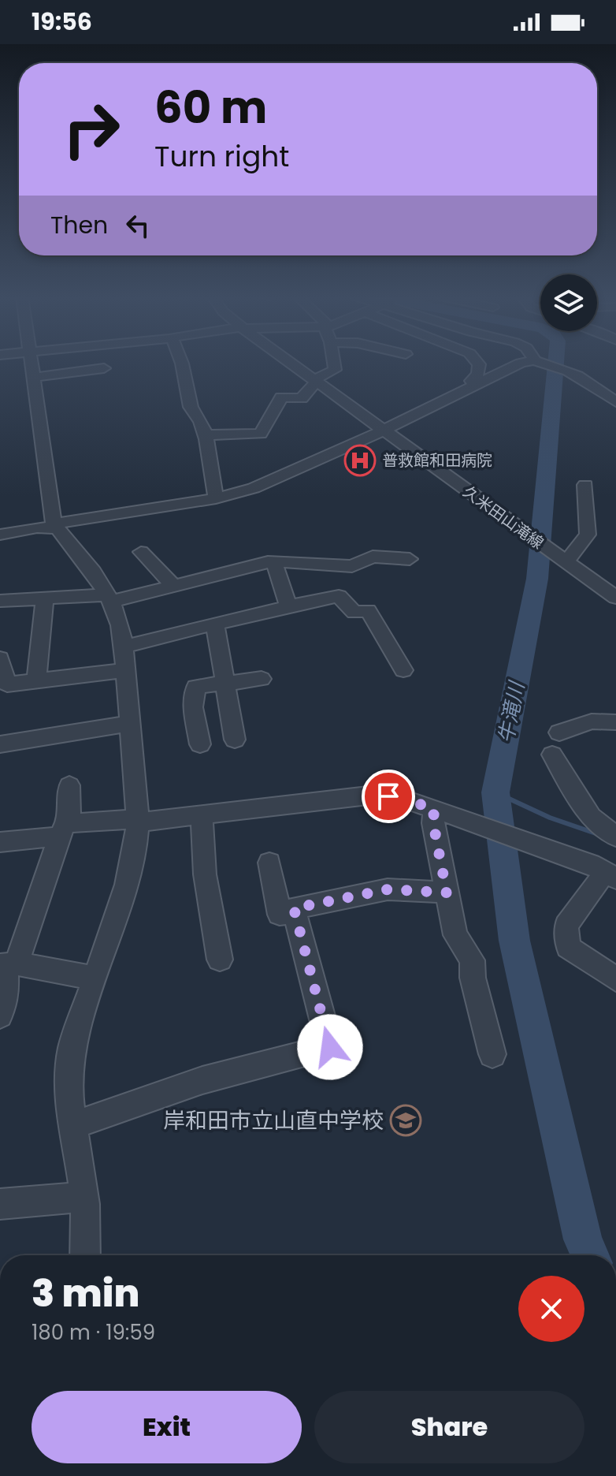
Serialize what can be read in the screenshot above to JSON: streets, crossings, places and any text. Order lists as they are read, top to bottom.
{
  "streets": {
    "street": ["久米田山滝線"]
  },
  "water": ["牛滝川"],
  "places": {
    "hospital": ["普救館和田病院"],
    "school or university": ["岸和田市立山直中学校"]
  },
  "page": {
    "status": "19:56",
    "turn": ["60 m", "Turn right"],
    "then": "Then",
    "heading": ["3 min", "180 m · 19:59"],
    "buttons": ["Exit", "Share"]
  }
}
